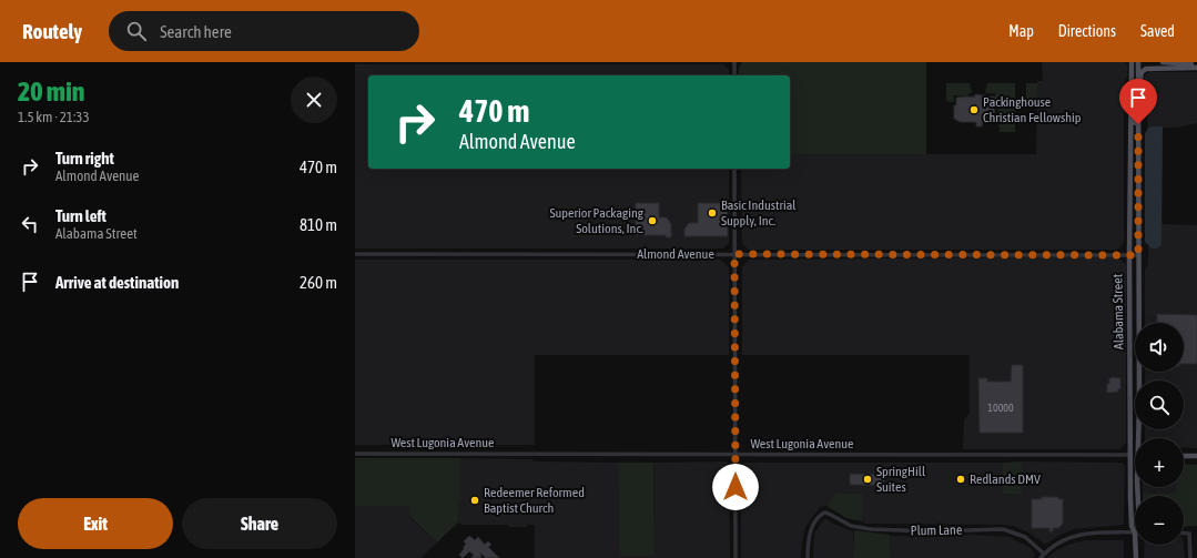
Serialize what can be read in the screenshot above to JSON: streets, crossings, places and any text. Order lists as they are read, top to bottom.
{
  "streets": {
    "main road": ["Alabama Street", "West Lugonia Avenue"],
    "street": ["Almond Avenue", "Plum Lane"]
  },
  "crossings": [
    ["Almond Avenue", "Alabama Street"],
    ["Alabama Street", "West Lugonia Avenue"]
  ],
  "places": [
    "Packinghouse Christian Fellowship",
    "Basic Industrial Supply, Inc.",
    "Superior Packaging Solutions, Inc.",
    "SpringHill Suites",
    "Redlands DMV",
    "Redeemer Reformed Baptist Church"
  ],
  "house_numbers": ["10000"],
  "page": {
    "header": "Routely",
    "search": "Search here",
    "nav": ["Map", "Directions", "Saved"],
    "heading": ["20 min", "1.5 km · 21:33"],
    "turn": ["470 m", "Almond Avenue"],
    "list": [
      {
        "name": "Turn right",
        "note": "Almond Avenue",
        "value": "470 m"
      },
      {
        "name": "Turn left",
        "note": "Alabama Street",
        "value": "810 m"
      },
      {
        "name": "Arrive at destination",
        "value": "260 m"
      }
    ],
    "map_buttons": ["+", "−"],
    "buttons": ["Exit", "Share"]
  }
}
